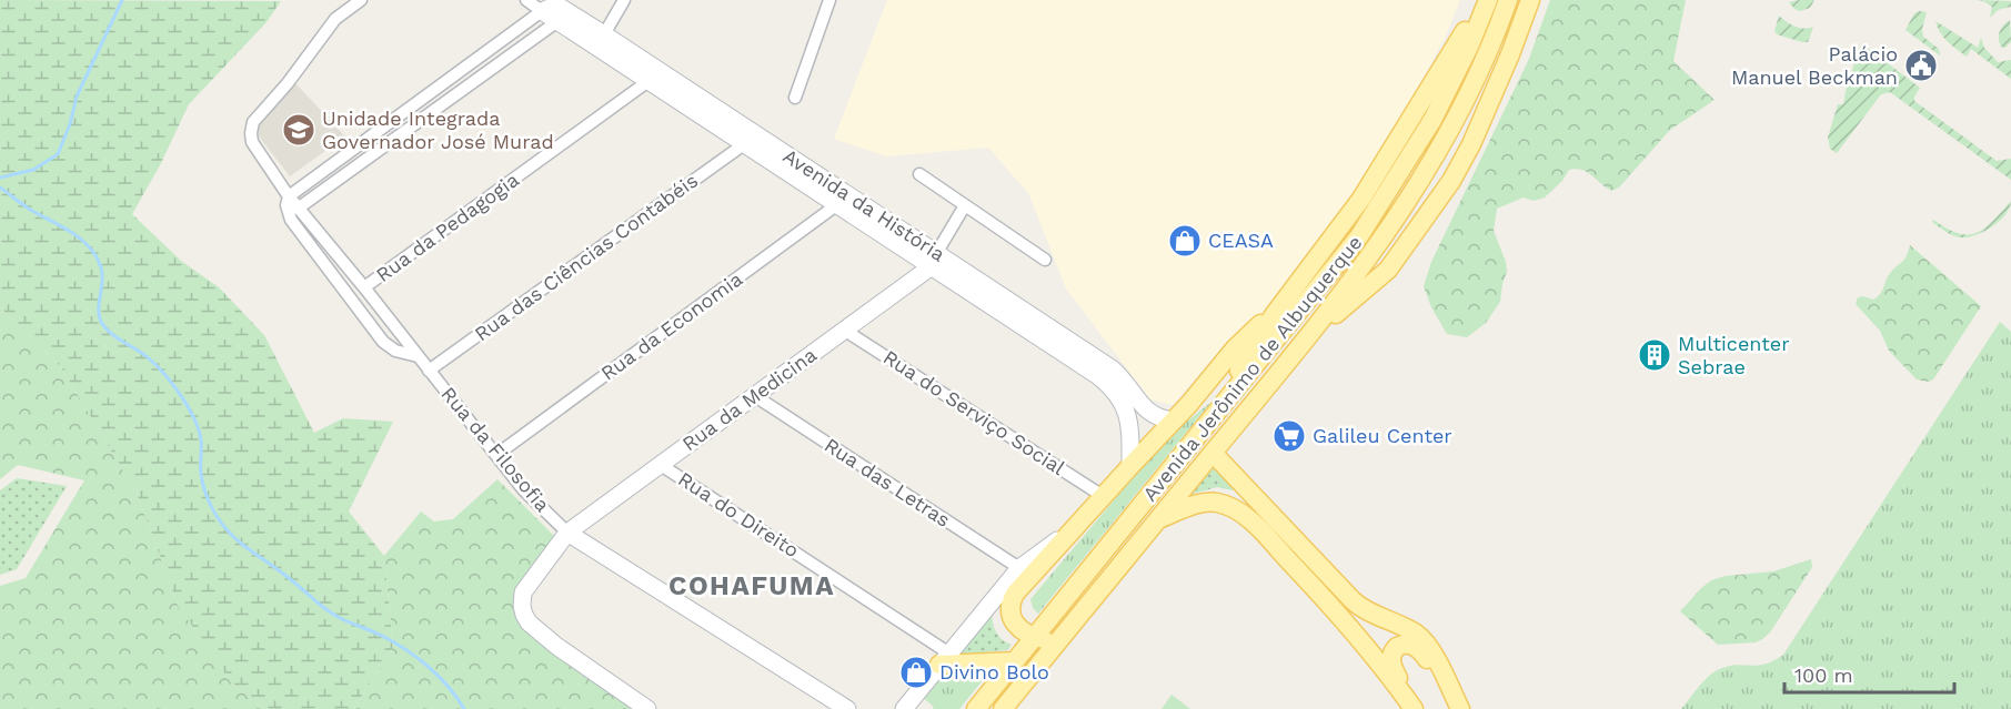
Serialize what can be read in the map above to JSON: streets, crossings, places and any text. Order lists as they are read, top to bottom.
{
  "streets": {
    "main road": ["Avenida Jerônimo de Albuquerque"],
    "street": [
      "Avenida da História",
      "Rua da Pedagogia",
      "Rua das Ciências Contabéis",
      "Rua da Economia",
      "Rua da Medicina",
      "Rua do Serviço Social",
      "Rua da Filosofia",
      "Rua das Letras",
      "Rua do Direito"
    ]
  },
  "crossings": [
    ["Avenida da História", "Rua da Pedagogia"],
    ["Avenida da História", "Rua das Ciências Contabéis"],
    ["Avenida da História", "Rua da Economia"],
    ["Avenida da História", "Rua da Medicina"],
    ["Rua da Pedagogia", "Rua da Filosofia"],
    ["Rua das Ciências Contabéis", "Rua da Filosofia"],
    ["Rua da Economia", "Rua da Filosofia"],
    ["Rua da Medicina", "Rua do Serviço Social"],
    ["Rua da Medicina", "Rua da Filosofia"],
    ["Rua da Medicina", "Rua das Letras"],
    ["Rua da Medicina", "Rua do Direito"]
  ],
  "districts": ["COHAFUMA"],
  "places": {
    "public building": ["Palácio Manuel Beckman"],
    "school or university": ["Unidade Integrada Governador José Murad"],
    "shop": ["CEASA", "Divino Bolo"],
    "building": ["Multicenter Sebrae"],
    "supermarket": ["Galileu Center"]
  },
  "scale_bar": "100 m"
}
